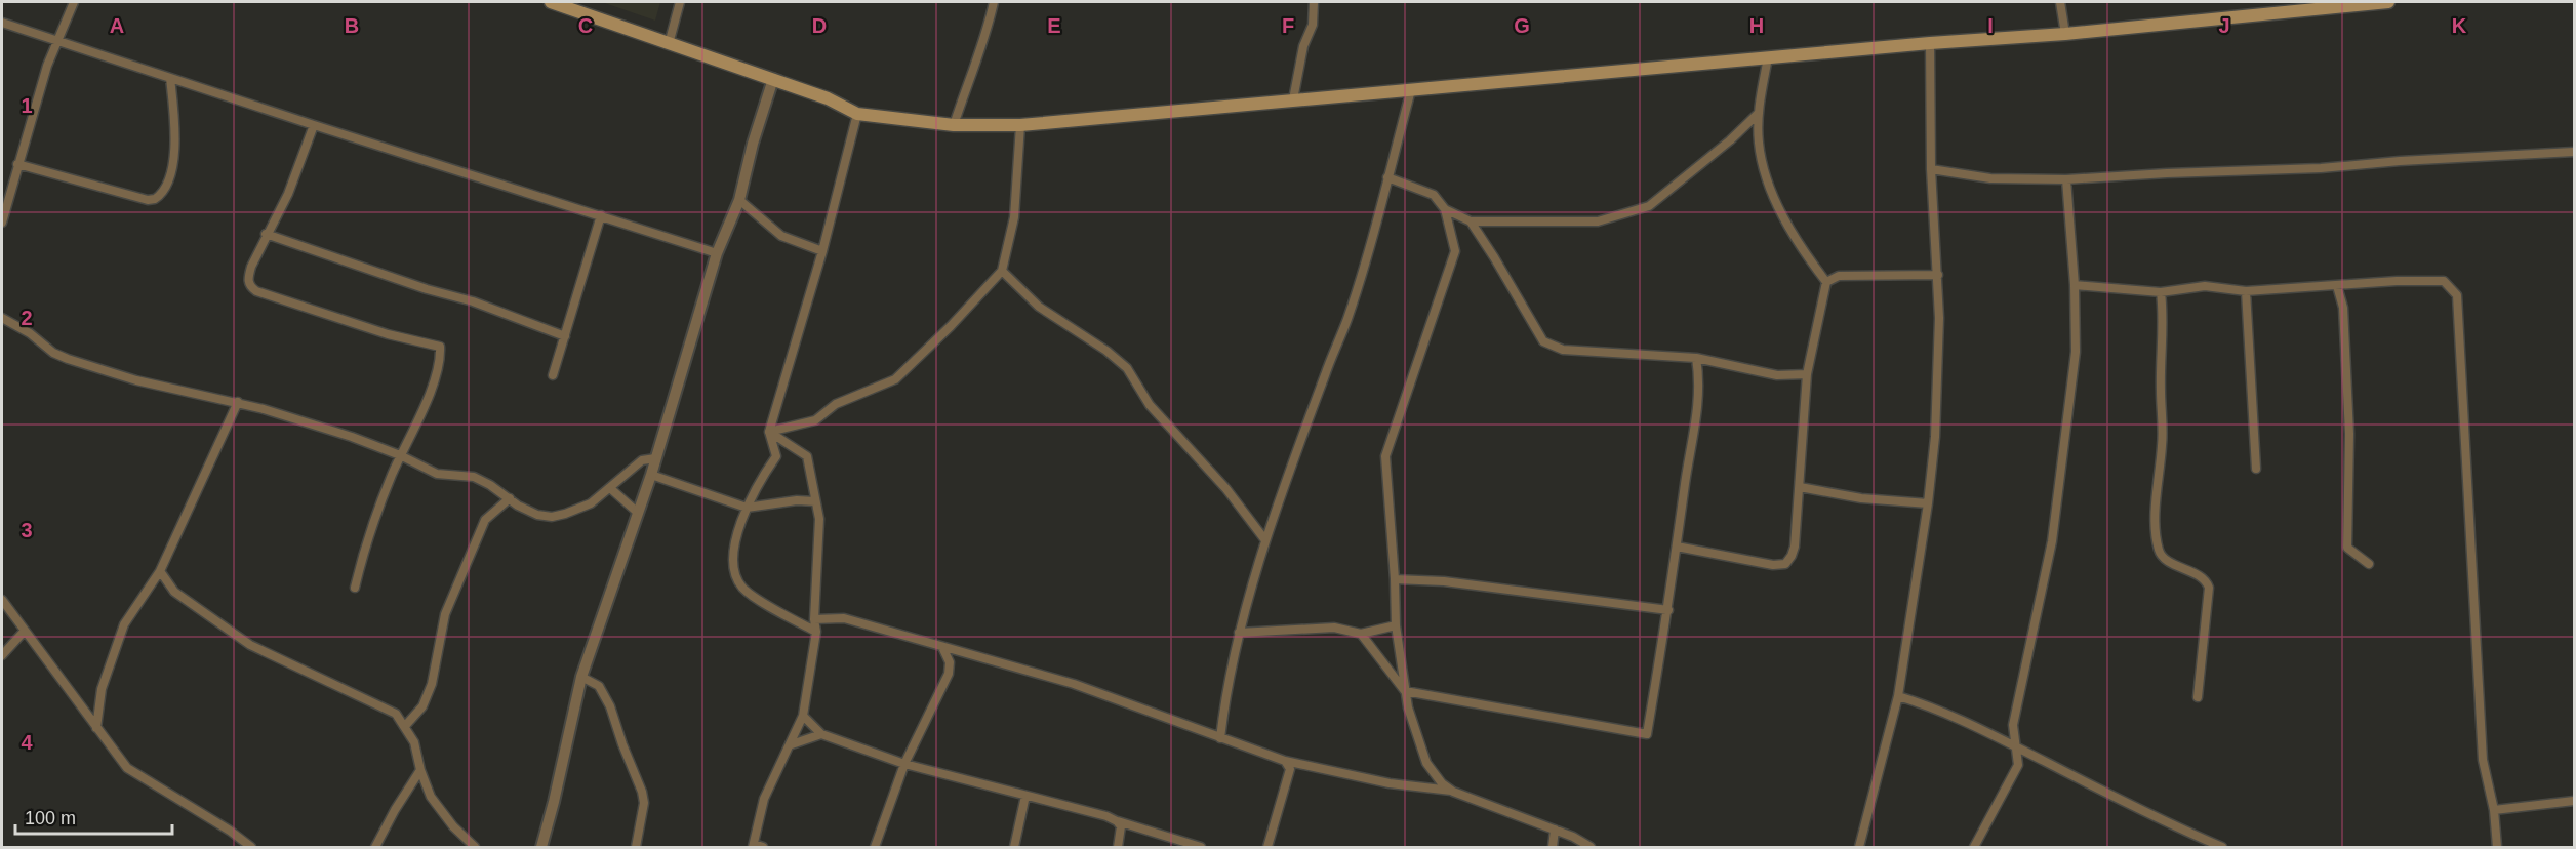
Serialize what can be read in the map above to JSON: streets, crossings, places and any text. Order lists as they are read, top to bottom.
{
  "scale_bar": "100 m",
  "grid": {
    "columns": [
      "A",
      "B",
      "C",
      "D",
      "E",
      "F",
      "G",
      "H",
      "I",
      "J",
      "K"
    ],
    "rows": [
      "1",
      "2",
      "3",
      "4"
    ]
  }
}
